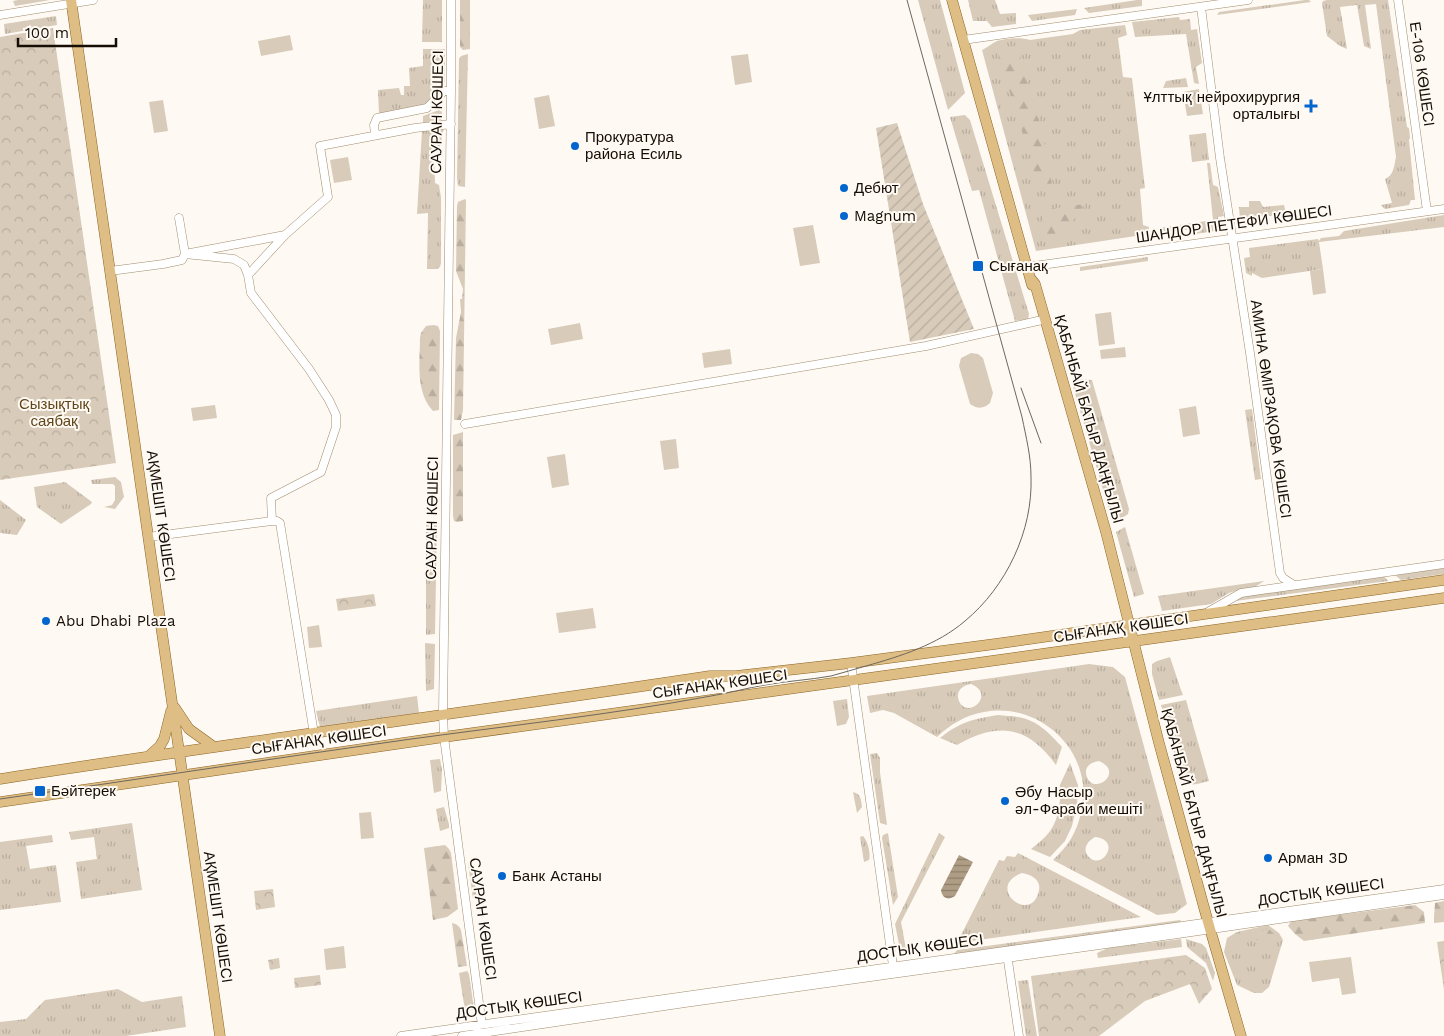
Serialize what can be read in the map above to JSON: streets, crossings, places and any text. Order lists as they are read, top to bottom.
{
  "streets": {
    "main road": ["ҚАБАНБАЙ БАТЫР ДАҢҒЫЛЫ", "АҚМЕШІТ КӨШЕСІ", "СЫҒАНАҚ КӨШЕСІ"],
    "street": [
      "Е-106 КӨШЕСІ",
      "САУРАН КӨШЕСІ",
      "ШАНДОР ПЕТЕФИ КӨШЕСІ",
      "АМИНА ӨМІРЗАҚОВА КӨШЕСІ",
      "ДОСТЫҚ КӨШЕСІ"
    ]
  },
  "crossings": [
    ["Е-106 КӨШЕСІ", "ШАНДОР ПЕТЕФИ КӨШЕСІ"],
    ["САУРАН КӨШЕСІ", "СЫҒАНАҚ КӨШЕСІ"],
    ["САУРАН КӨШЕСІ", "ДОСТЫҚ КӨШЕСІ"],
    ["ШАНДОР ПЕТЕФИ КӨШЕСІ", "АМИНА ӨМІРЗАҚОВА КӨШЕСІ"],
    ["ШАНДОР ПЕТЕФИ КӨШЕСІ", "ҚАБАНБАЙ БАТЫР ДАҢҒЫЛЫ"],
    ["ҚАБАНБАЙ БАТЫР ДАҢҒЫЛЫ", "СЫҒАНАҚ КӨШЕСІ"],
    ["ҚАБАНБАЙ БАТЫР ДАҢҒЫЛЫ", "ДОСТЫҚ КӨШЕСІ"],
    ["АҚМЕШІТ КӨШЕСІ", "СЫҒАНАҚ КӨШЕСІ"]
  ],
  "parks": ["Сызықтық саябақ"],
  "places": {
    "health": ["Ұлттық нейрохирургия орталығы"],
    "other": [
      "Прокуратура района Есиль",
      "Дебют",
      "Magnum",
      "Abu Dhabi Plaza",
      "Әбу Насыр әл-Фараби мешіті",
      "Арман 3D",
      "Банк Астаны"
    ],
    "transit": ["Сығанақ", "Бәйтерек"]
  },
  "scale_bar": "100 m"
}
